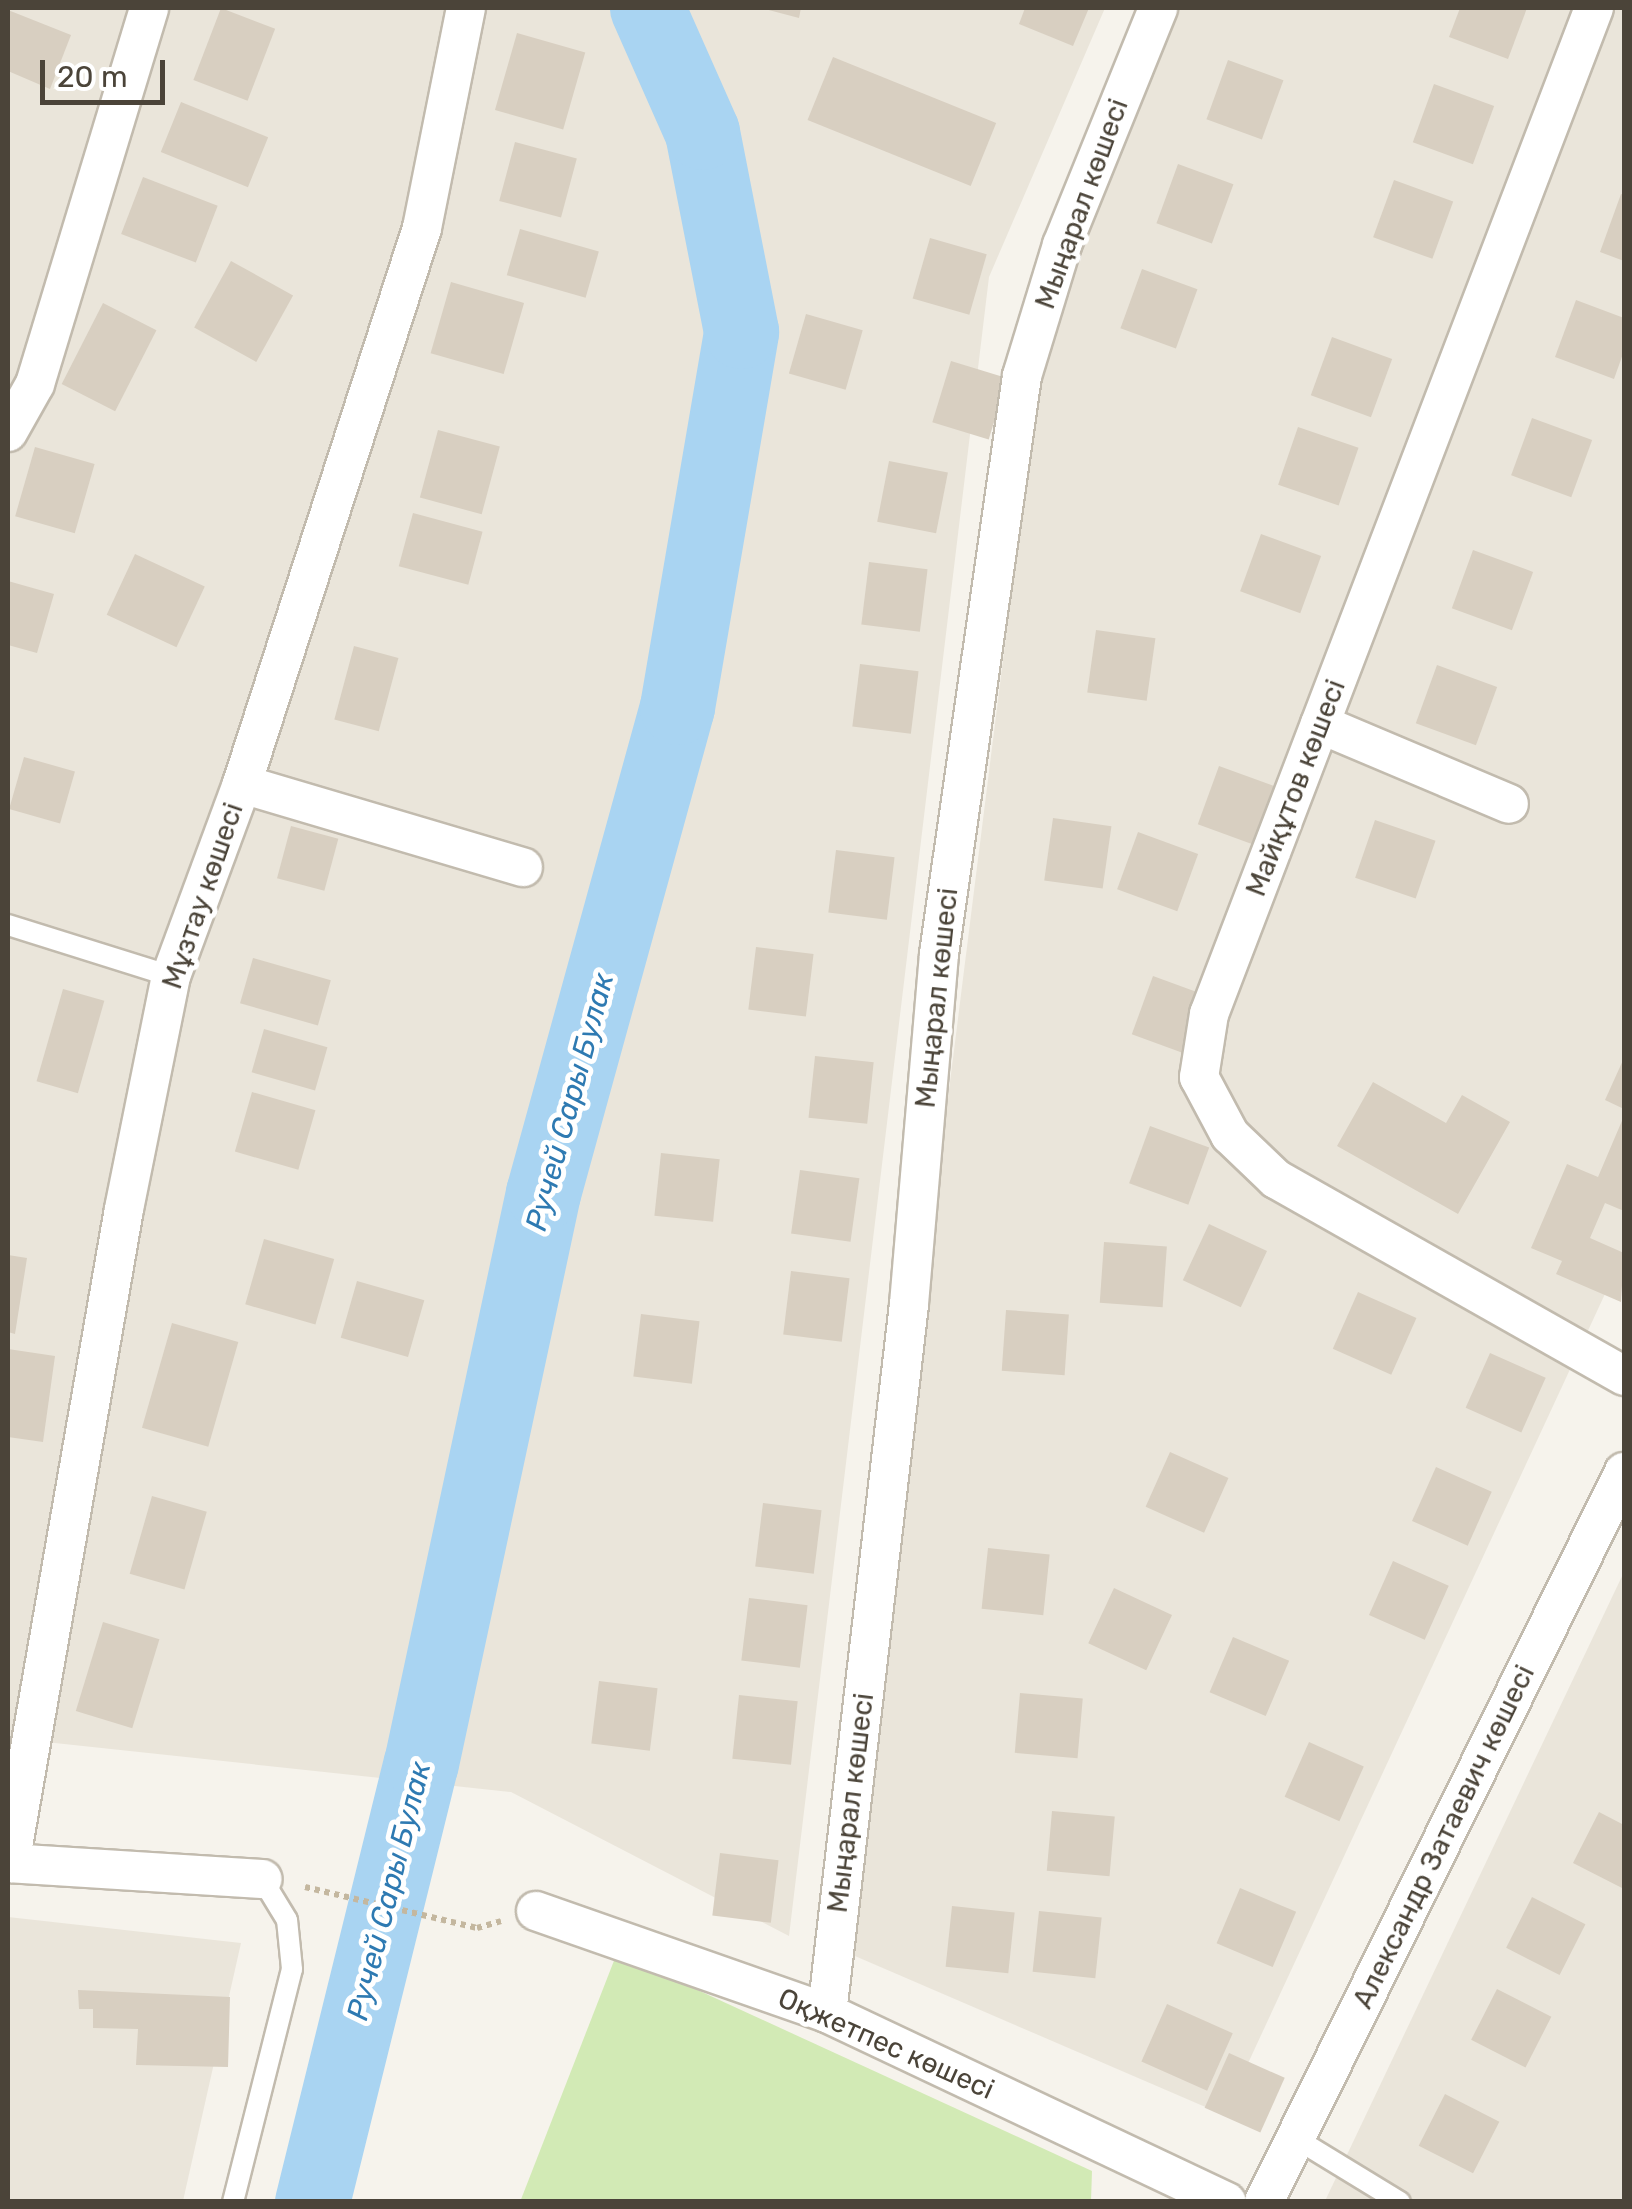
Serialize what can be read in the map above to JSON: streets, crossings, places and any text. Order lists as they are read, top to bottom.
{
  "streets": {
    "street": [
      "Мыңарал көшесі",
      "Майқұтов көшесі",
      "Мұзтау көшесі",
      "Александр Затаевич көшесі",
      "Оқжетпес көшесі"
    ]
  },
  "crossings": [
    ["Мыңарал көшесі", "Оқжетпес көшесі"]
  ],
  "water": ["Ручей Сары Булак"],
  "scale_bar": "20 m"
}
